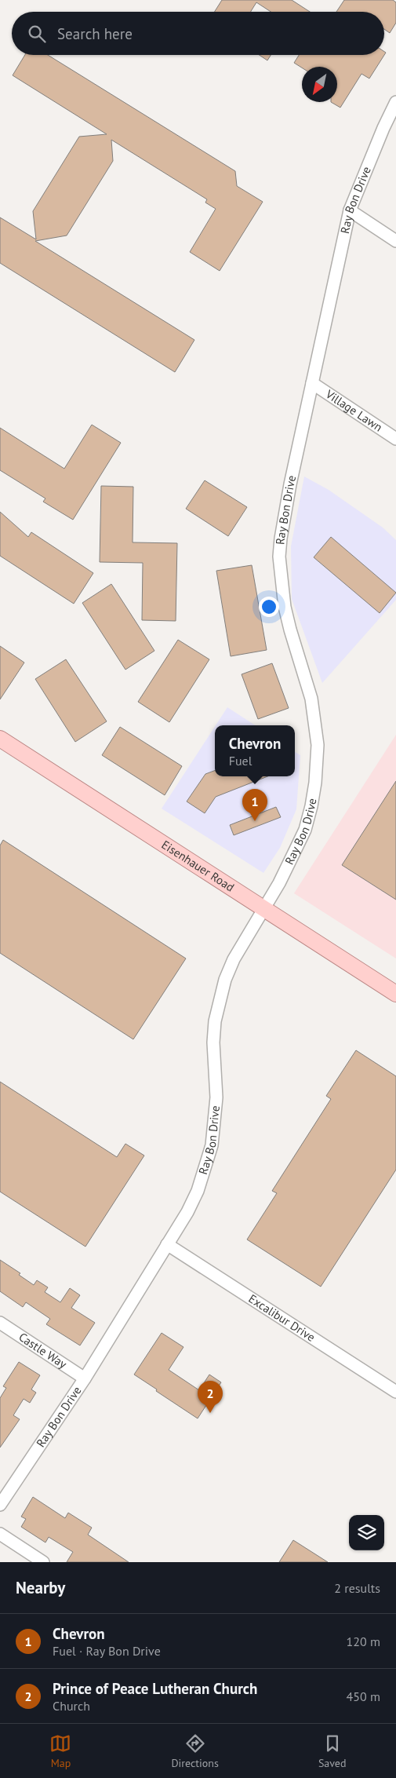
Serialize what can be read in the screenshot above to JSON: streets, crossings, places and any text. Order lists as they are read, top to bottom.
{
  "streets": {
    "main road": ["Eisenhauer Road"],
    "street": [
      "Ray Bon Drive",
      "Village Lawn",
      "Excalibur Drive",
      "Castle Way"
    ]
  },
  "crossings": [
    ["Ray Bon Drive", "Village Lawn"],
    ["Ray Bon Drive", "Eisenhauer Road"],
    ["Ray Bon Drive", "Excalibur Drive"],
    ["Ray Bon Drive", "Castle Way"]
  ],
  "north": "bottom left",
  "page": {
    "search": "Search here",
    "popup": ["Chevron", "Fuel"],
    "pins": ["1", "2"],
    "heading": ["Nearby", "2 results"],
    "list": [
      {
        "mark": "1",
        "name": "Chevron",
        "note": "Fuel · Ray Bon Drive",
        "value": "120 m"
      },
      {
        "mark": "2",
        "name": "Prince of Peace Lutheran Church",
        "note": "Church",
        "value": "450 m"
      }
    ],
    "nav": ["Map", "Directions", "Saved"]
  }
}
